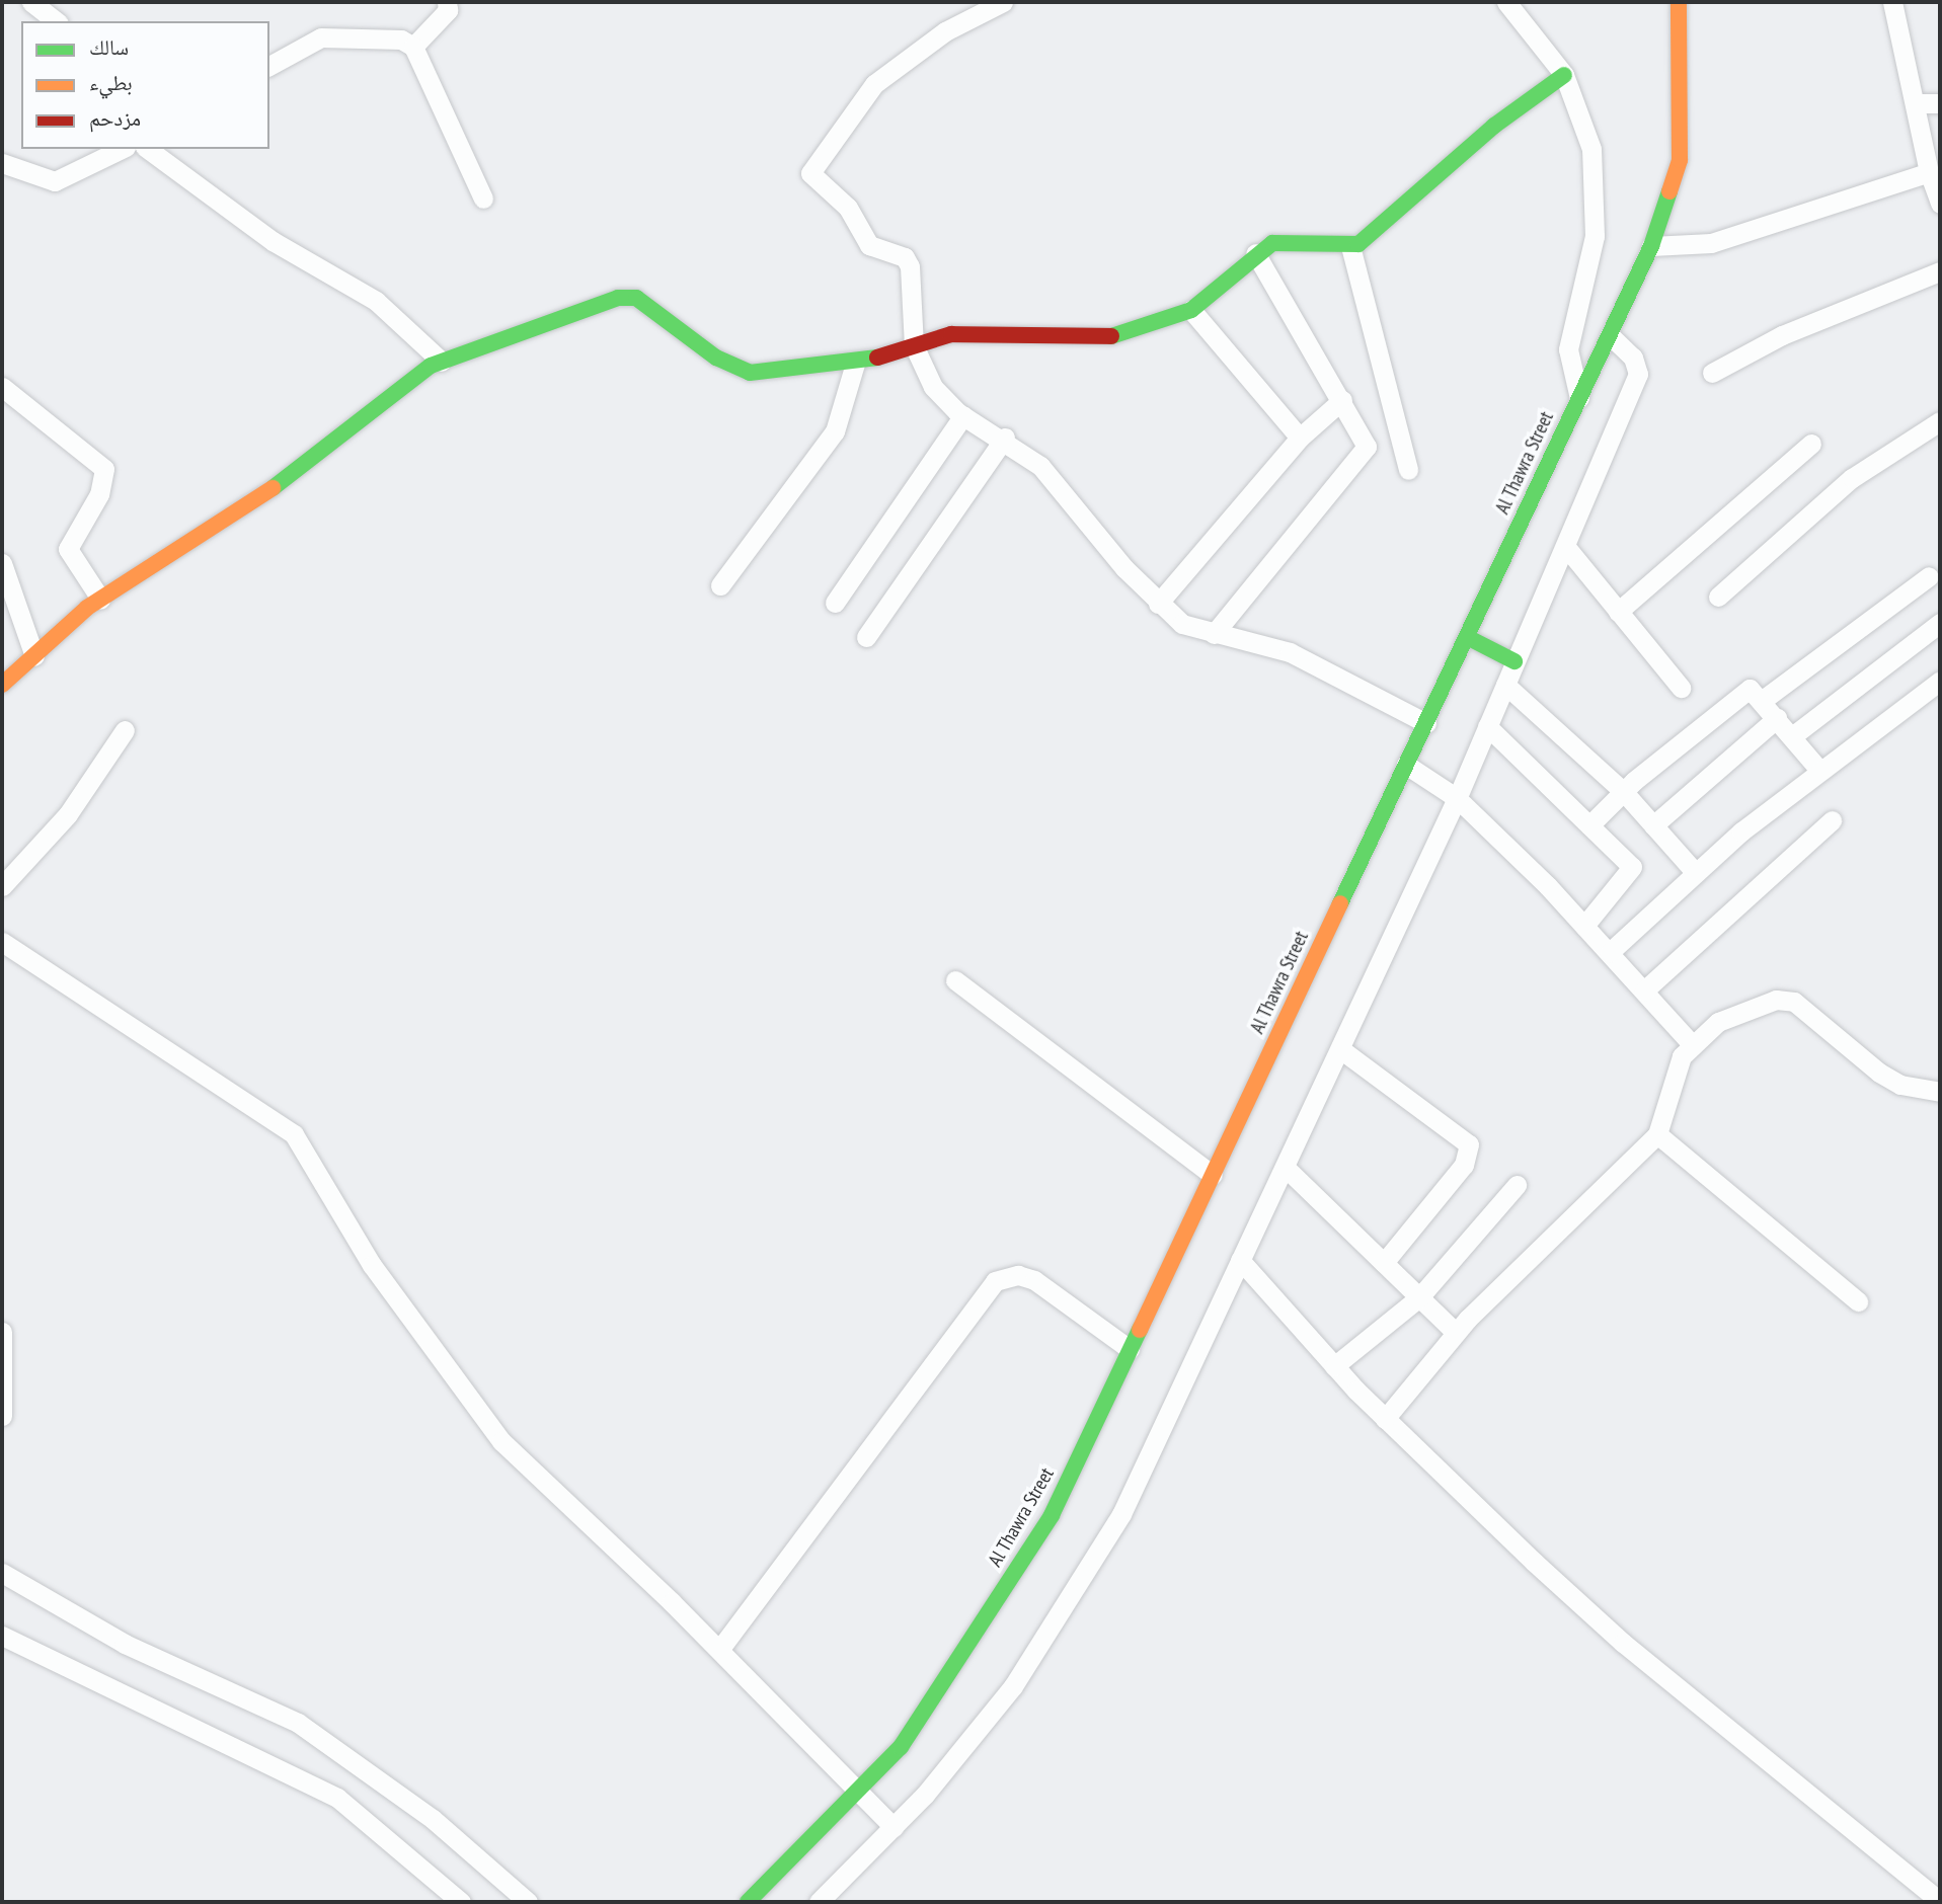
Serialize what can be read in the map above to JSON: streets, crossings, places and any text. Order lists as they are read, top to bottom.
{
  "streets": {
    "main road": ["Al Thawra Street"]
  },
  "legend": ["سالك", "بطيء", "مزدحم"]
}
